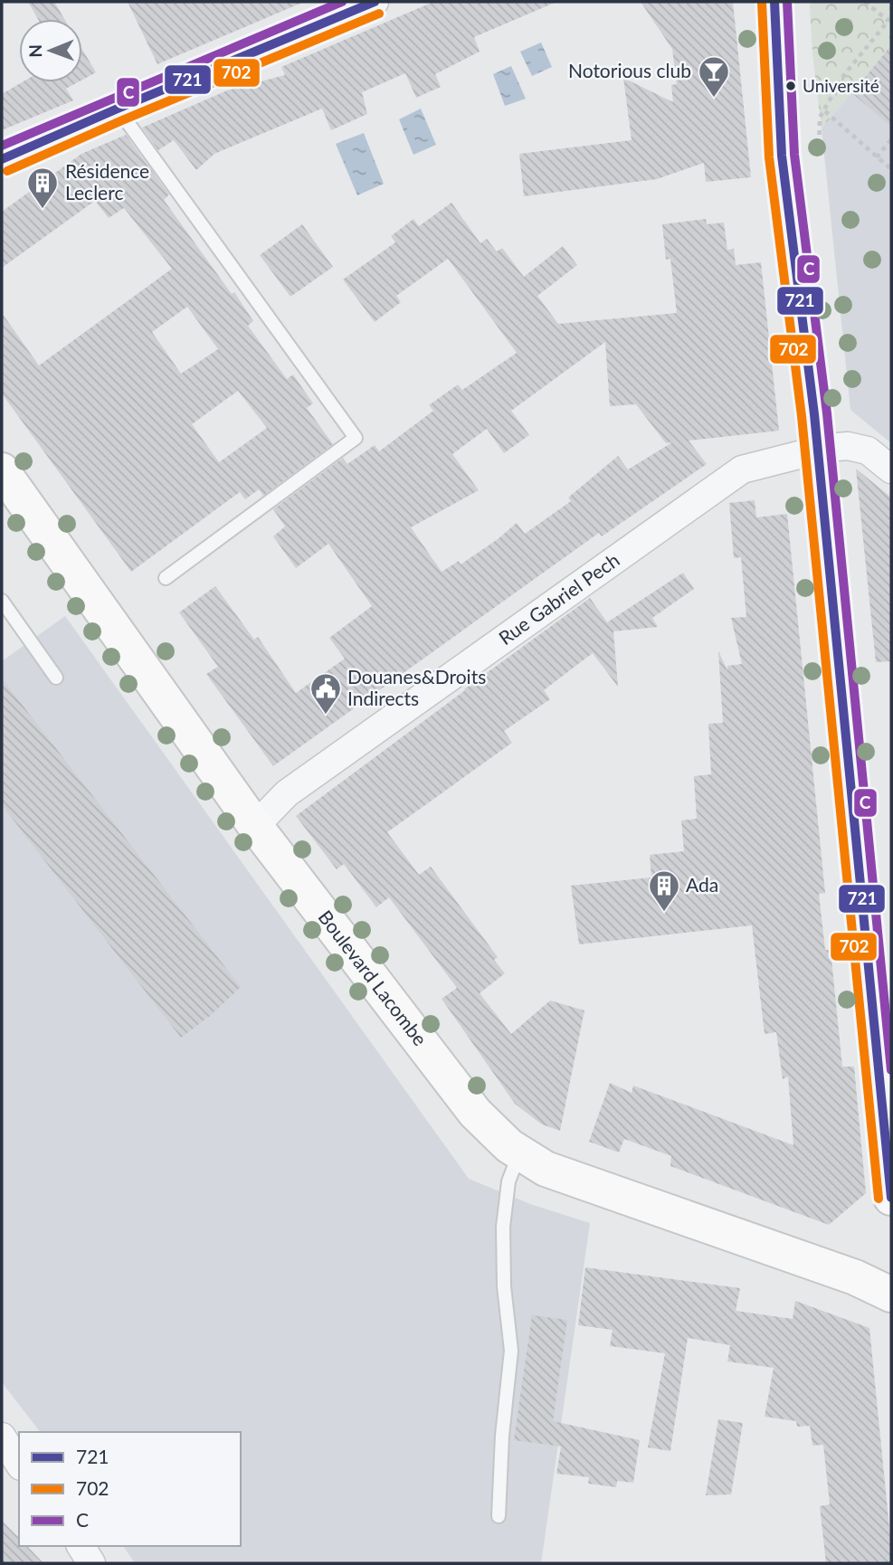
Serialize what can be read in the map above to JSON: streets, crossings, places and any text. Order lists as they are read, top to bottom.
{
  "streets": {
    "main road": ["Boulevard Lacombe"],
    "street": ["Rue Gabriel Pech"]
  },
  "crossings": [
    ["Rue Gabriel Pech", "Boulevard Lacombe"]
  ],
  "places": {
    "other": ["Université"],
    "bar": ["Notorious club"],
    "building": ["Résidence Leclerc", "Ada"],
    "public building": ["Douanes&Droits Indirects"]
  },
  "lines": ["transit line 721", "transit line C", "transit line 702"],
  "legend": ["721", "702", "C"],
  "north": "left"
}
